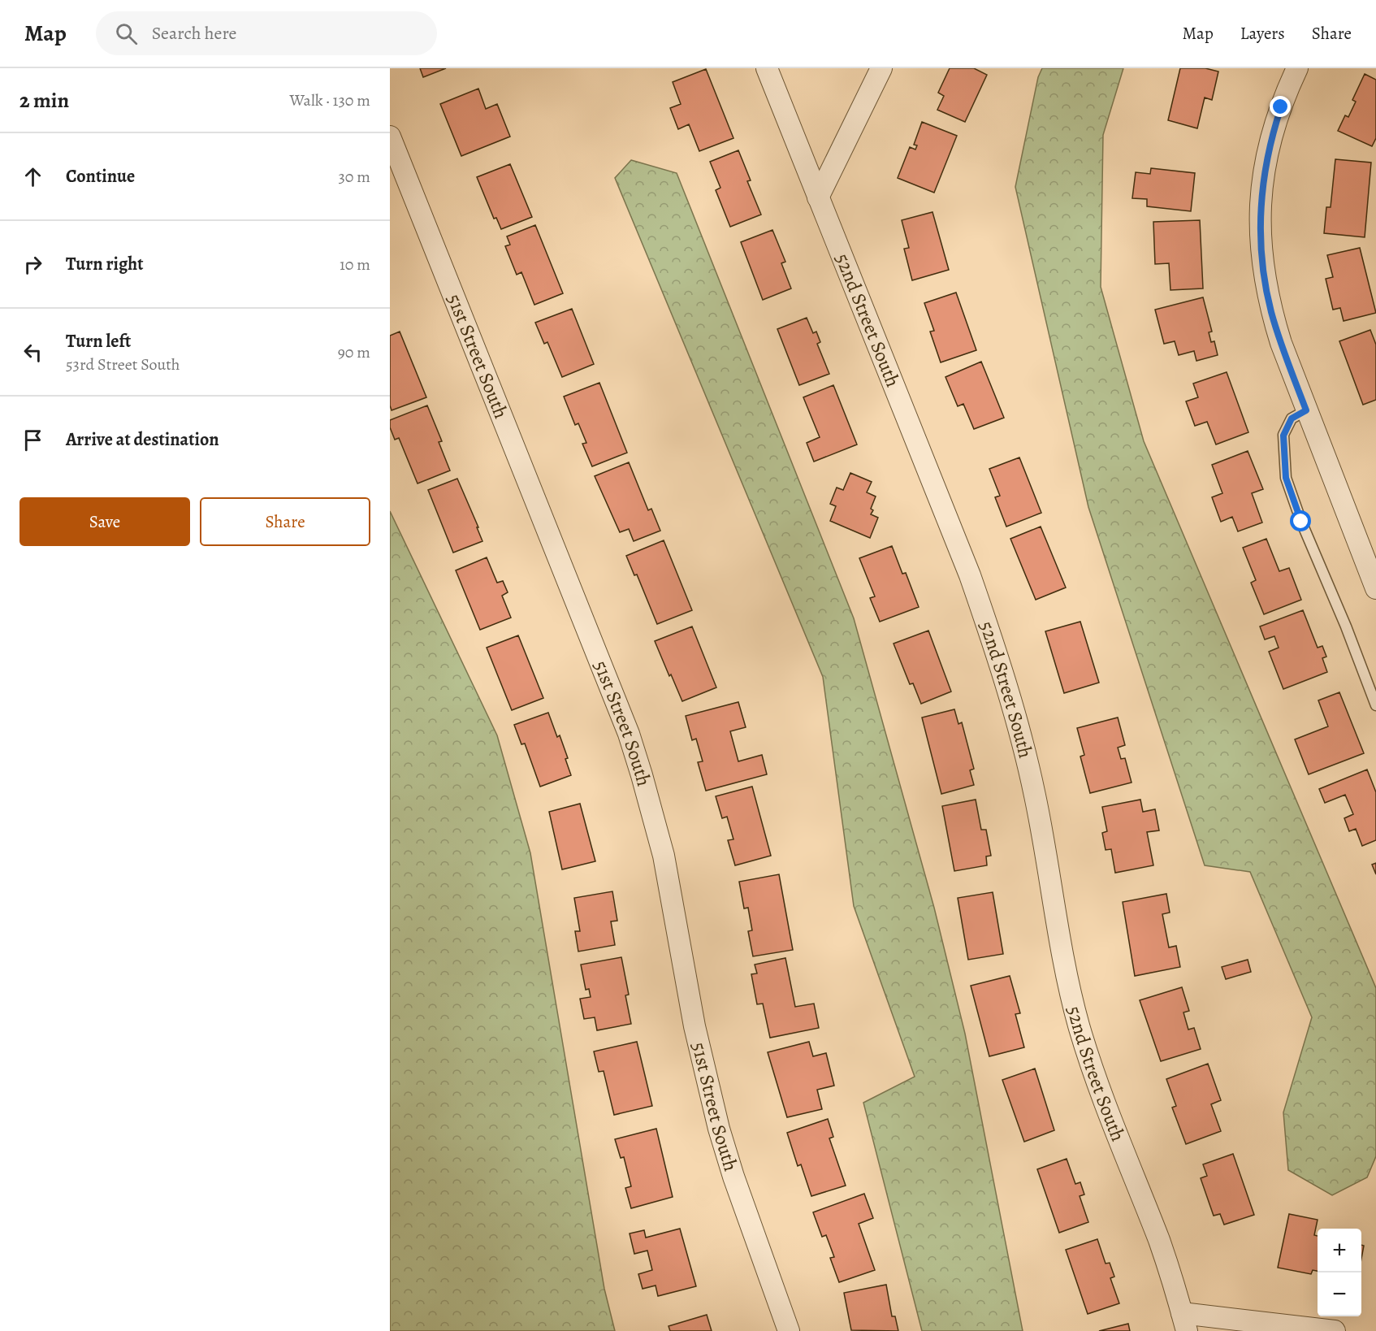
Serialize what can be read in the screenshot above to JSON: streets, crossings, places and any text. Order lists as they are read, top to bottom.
{
  "streets": {
    "street": ["52nd Street South", "51st Street South"]
  },
  "page": {
    "header": "Map",
    "search": "Search here",
    "nav": ["Map", "Layers", "Share"],
    "heading": ["2 min", "Walk · 130 m"],
    "list": [
      ["Continue", "30 m"],
      ["Turn right", "10 m"],
      ["Turn left", "53rd Street South", "90 m"],
      "Arrive at destination"
    ],
    "buttons": ["Save", "Share"],
    "map_buttons": ["+", "−"]
  }
}
